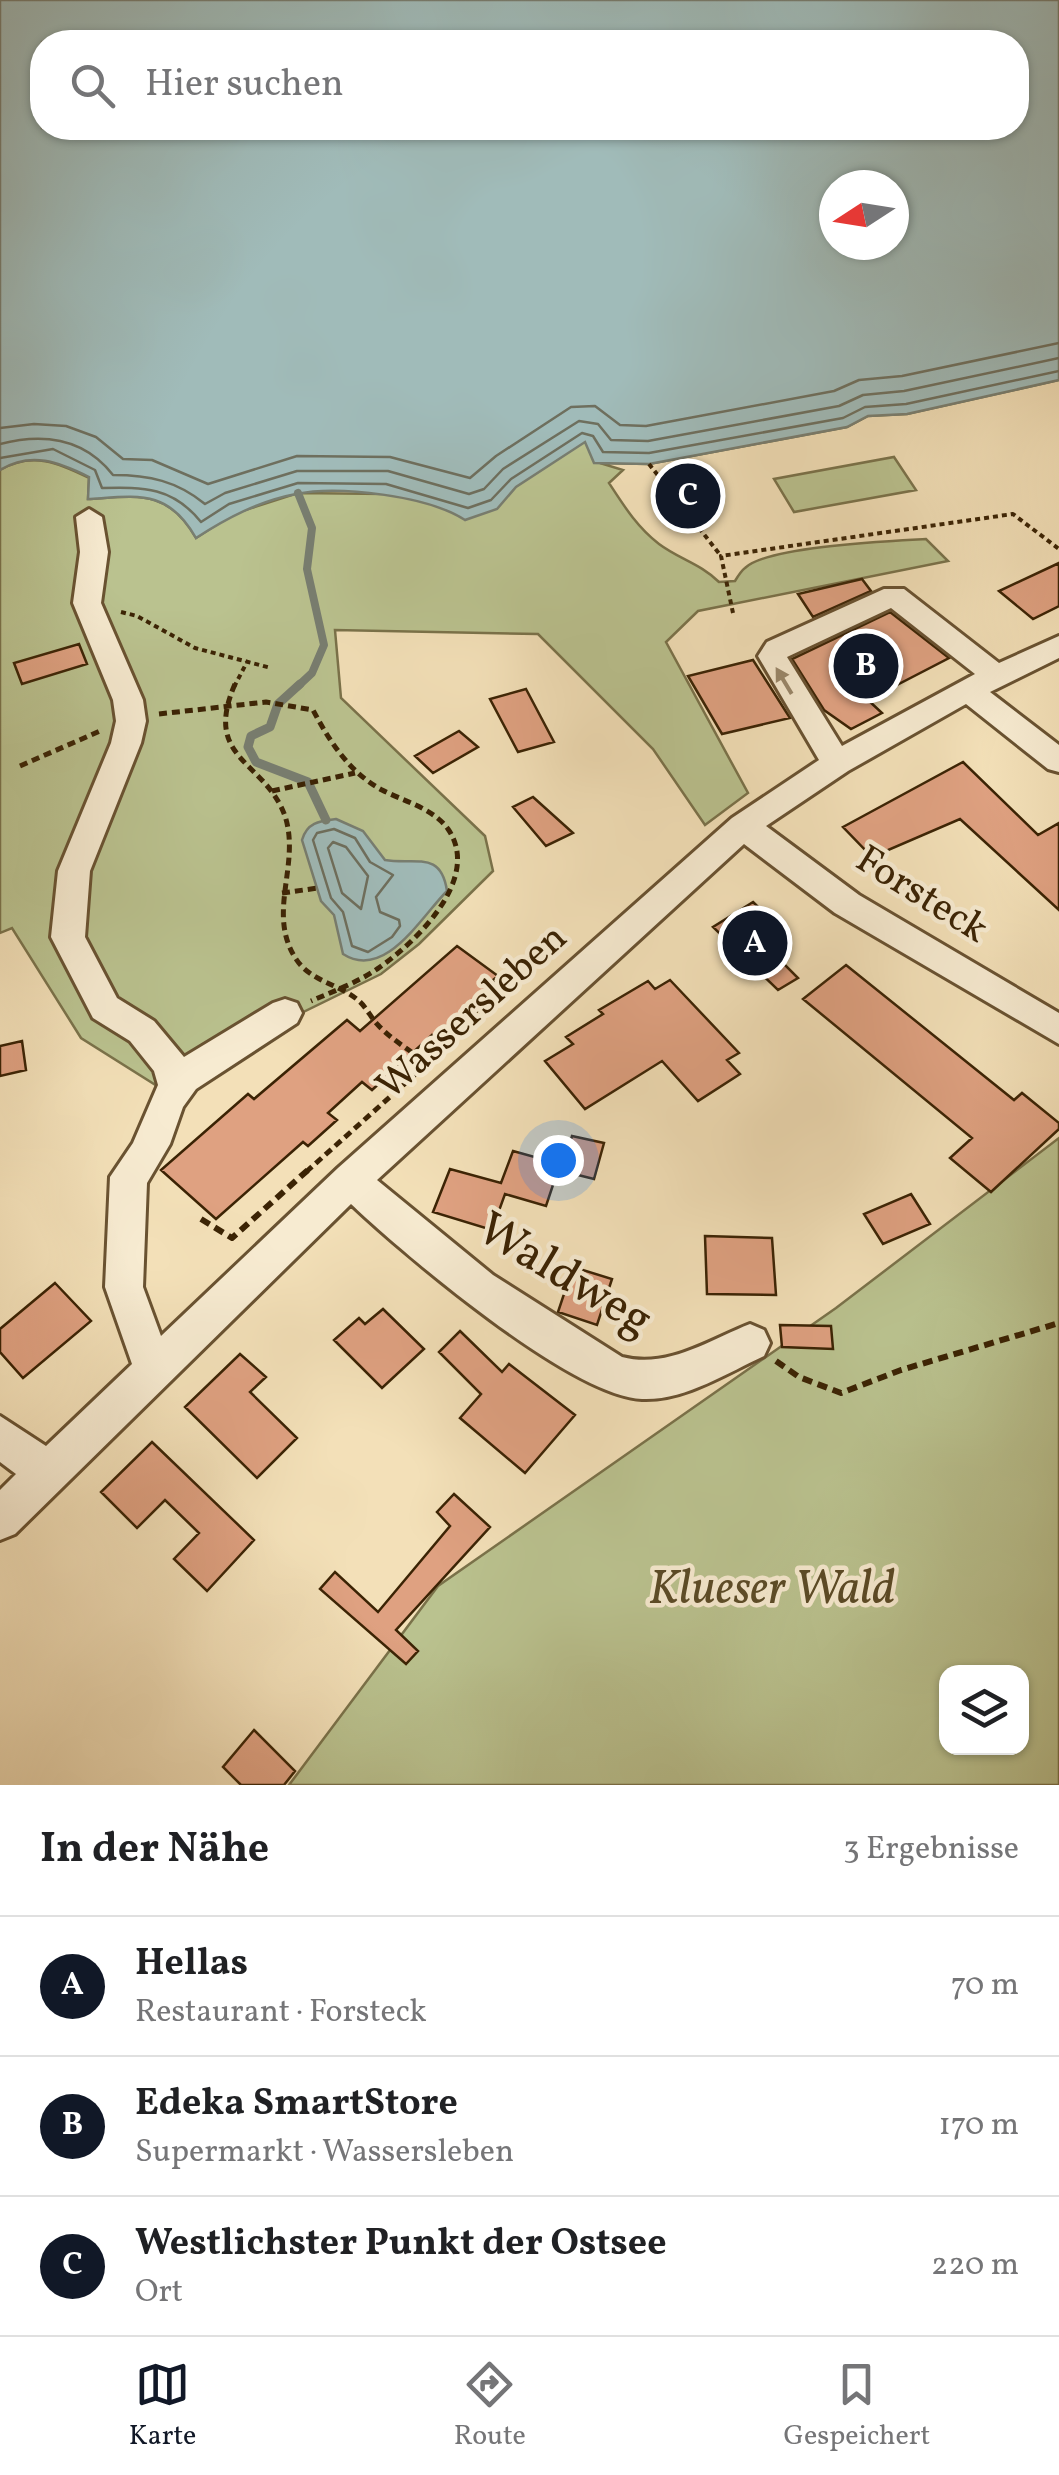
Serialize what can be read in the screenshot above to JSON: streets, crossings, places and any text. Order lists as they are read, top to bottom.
{
  "streets": {
    "street": ["Forsteck", "Wassersleben", "Waldweg"]
  },
  "crossings": [
    ["Forsteck", "Wassersleben"],
    ["Wassersleben", "Waldweg"]
  ],
  "parks": ["Klueser Wald"],
  "north": "left",
  "page": {
    "search": "Hier suchen",
    "pins": ["C", "B", "A"],
    "heading": ["In der Nähe", "3 Ergebnisse"],
    "list": [
      {
        "mark": "A",
        "name": "Hellas",
        "note": "Restaurant · Forsteck",
        "value": "70 m"
      },
      {
        "mark": "B",
        "name": "Edeka SmartStore",
        "note": "Supermarkt · Wassersleben",
        "value": "170 m"
      },
      {
        "mark": "C",
        "name": "Westlichster Punkt der Ostsee",
        "note": "Ort",
        "value": "220 m"
      }
    ],
    "nav": ["Karte", "Route", "Gespeichert"]
  }
}
